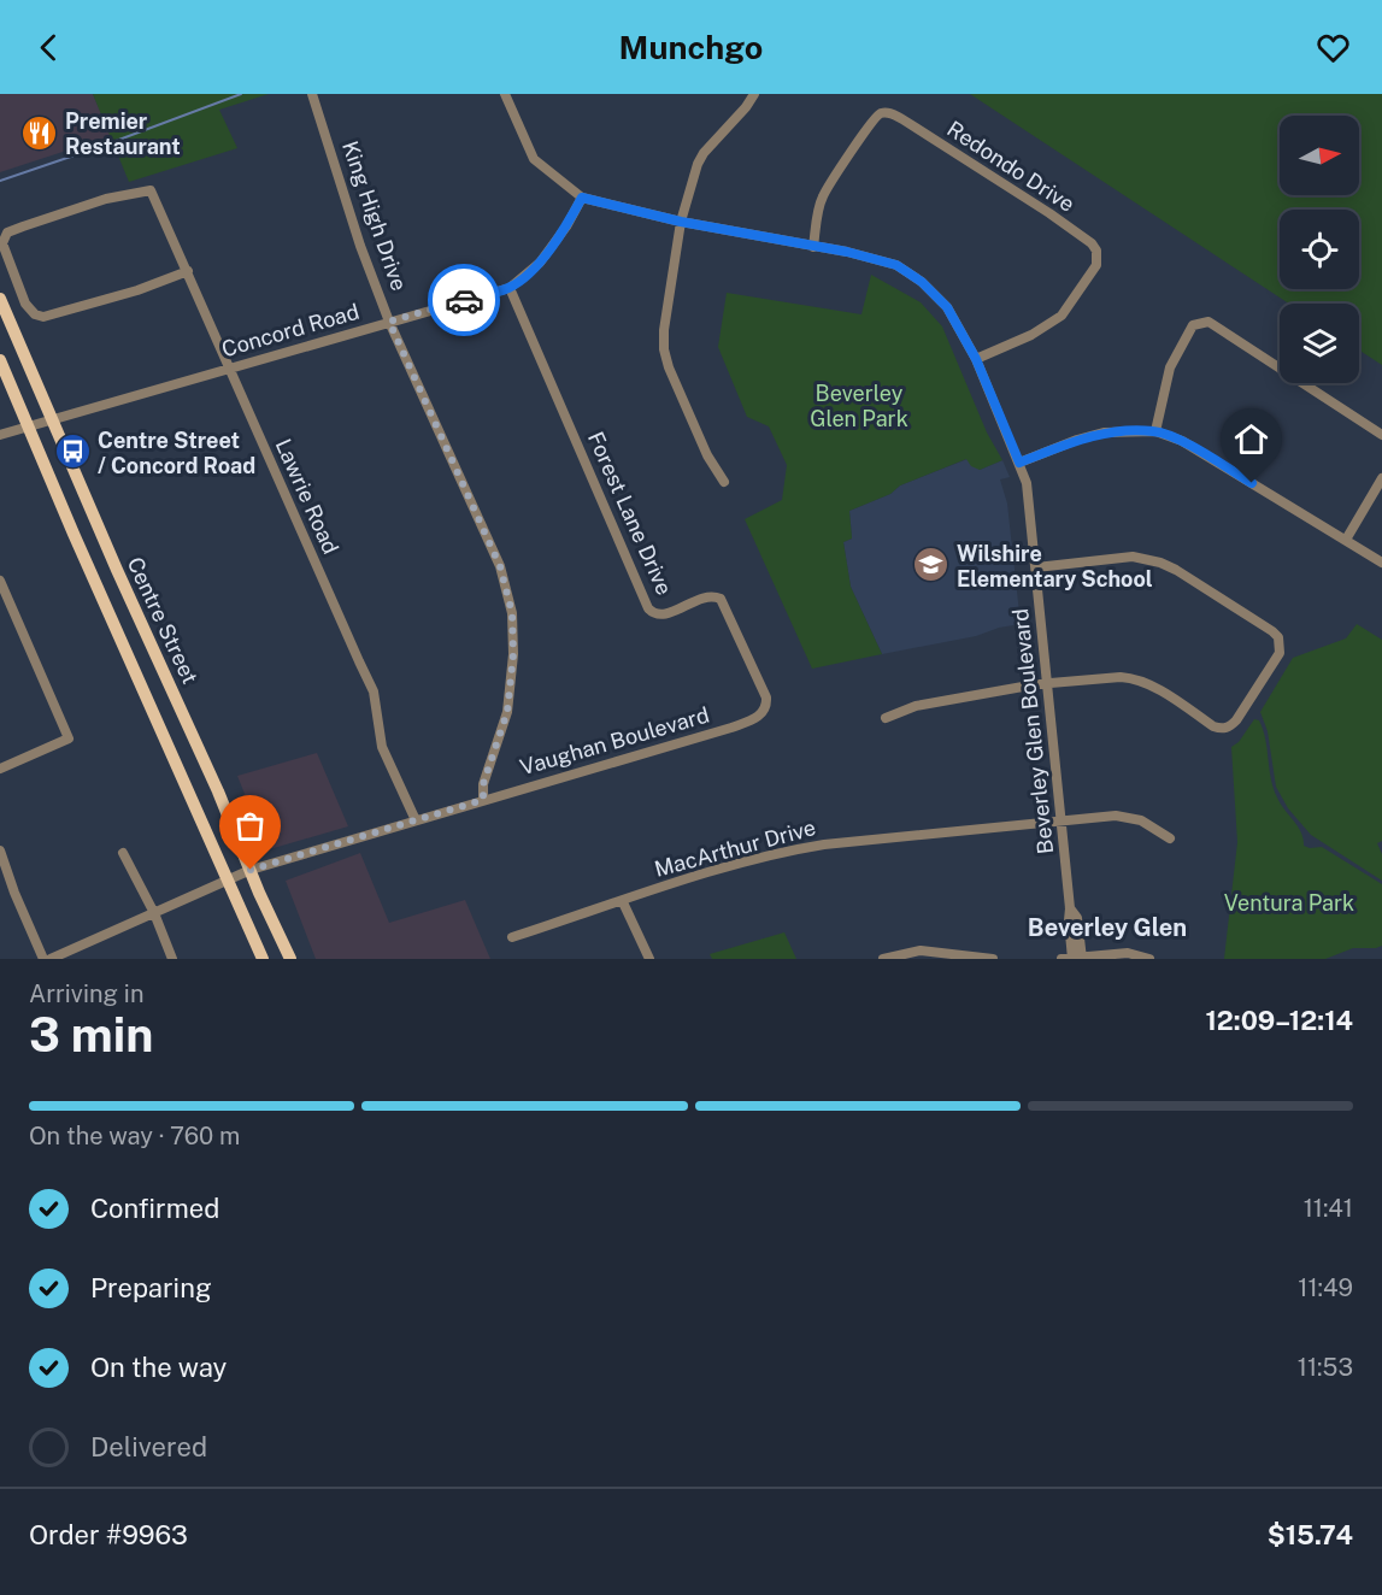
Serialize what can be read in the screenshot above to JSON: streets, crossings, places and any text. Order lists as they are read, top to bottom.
{
  "streets": {
    "main road": ["Centre Street"],
    "street": [
      "Redondo Drive",
      "King High Drive",
      "Concord Road",
      "Lawrie Road",
      "Forest Lane Drive",
      "Beverley Glen Boulevard",
      "Vaughan Boulevard",
      "MacArthur Drive"
    ]
  },
  "crossings": [
    ["Redondo Drive", "Beverley Glen Boulevard"],
    ["King High Drive", "Concord Road"],
    ["King High Drive", "Vaughan Boulevard"],
    ["Concord Road", "Lawrie Road"],
    ["Concord Road", "Forest Lane Drive"],
    ["Concord Road", "Centre Street"],
    ["Concord Road", "Beverley Glen Boulevard"],
    ["Lawrie Road", "Vaughan Boulevard"],
    ["Forest Lane Drive", "Vaughan Boulevard"],
    ["Centre Street", "Vaughan Boulevard"],
    ["Beverley Glen Boulevard", "MacArthur Drive"]
  ],
  "districts": ["Beverley Glen"],
  "parks": ["Beverley Glen Park", "Ventura Park"],
  "places": {
    "restaurant": ["Premier Restaurant"],
    "bus stop": ["Centre Street / Concord Road"],
    "school or university": ["Wilshire Elementary School"]
  },
  "north": "right",
  "page": {
    "header": "Munchgo",
    "heading": ["3 min", "Arriving in", "12:09–12:14"],
    "panel": ["Order #9963", "$15.74"],
    "bar": "On the way · 760 m",
    "list": [
      ["Confirmed", "11:41"],
      ["Preparing", "11:49"],
      ["On the way", "11:53"],
      "Delivered"
    ]
  }
}
